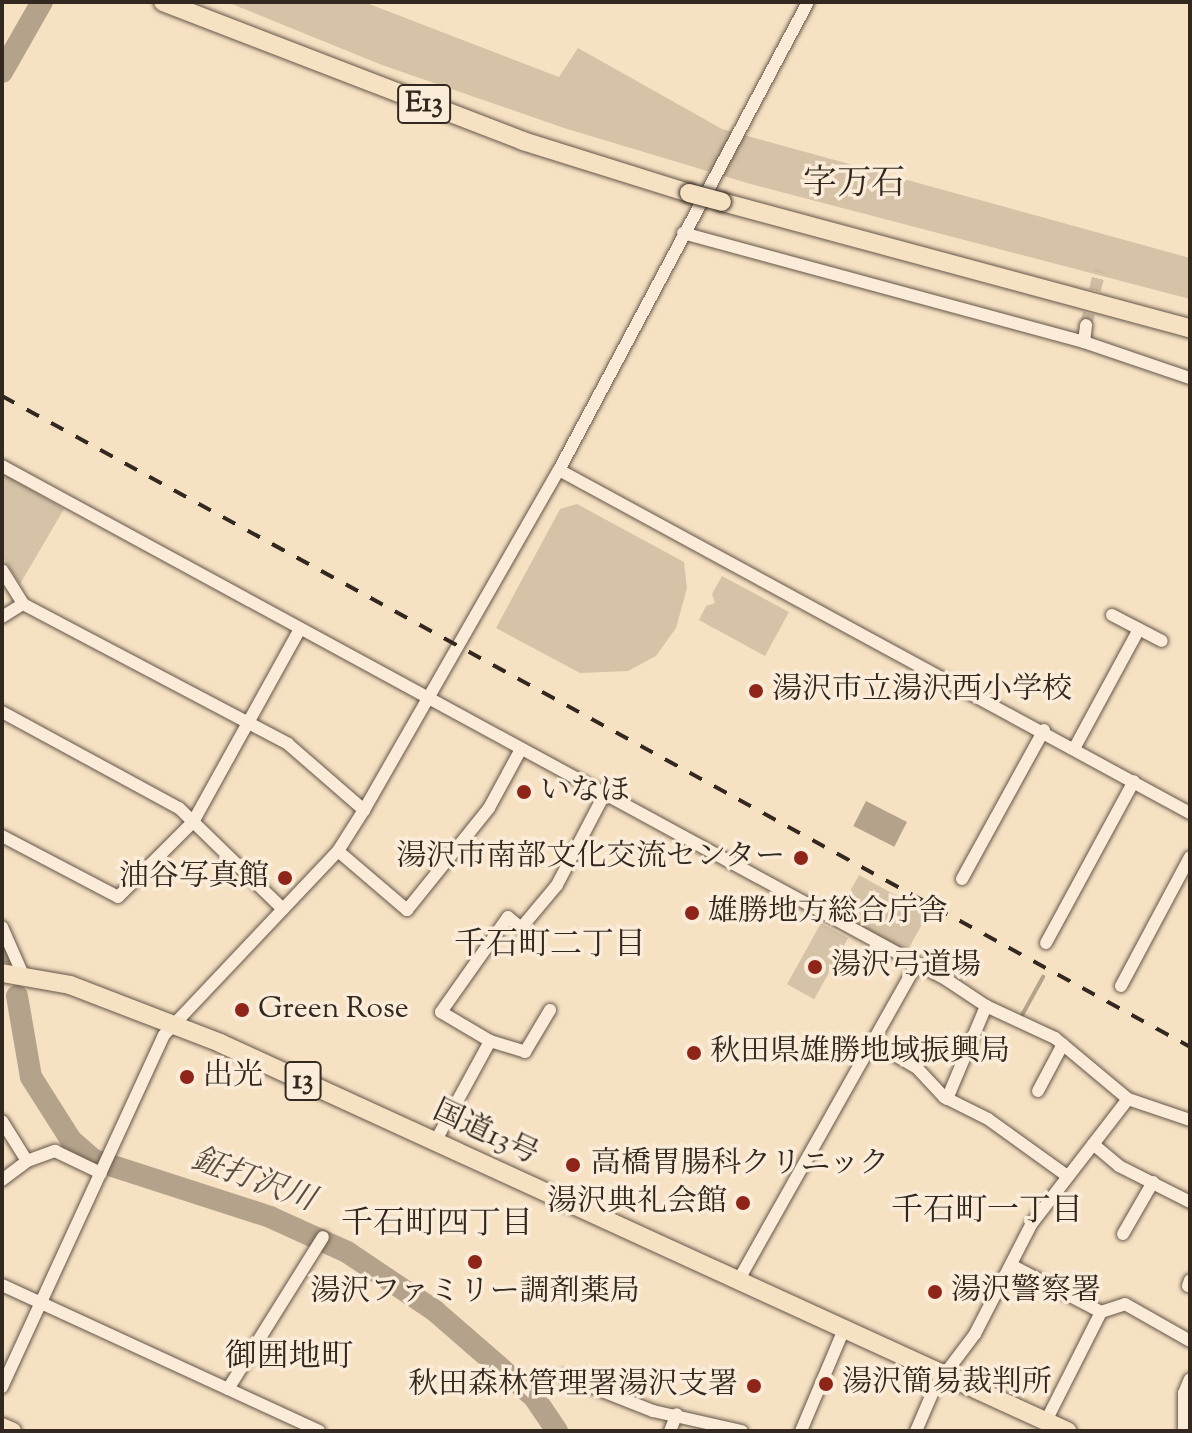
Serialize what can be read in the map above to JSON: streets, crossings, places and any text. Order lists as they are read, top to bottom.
{
  "streets": {
    "highway": ["E13", "13", "国道13号"]
  },
  "districts": [
    "字万石",
    "千石町二丁目",
    "千石町一丁目",
    "千石町四丁目",
    "御囲地町"
  ],
  "water": ["鉦打沢川"],
  "places": [
    "湯沢市立湯沢西小学校",
    "いなほ",
    "湯沢市南部文化交流センター",
    "油谷写真館",
    "雄勝地方総合庁舎",
    "湯沢弓道場",
    "Green Rose",
    "秋田県雄勝地域振興局",
    "出光",
    "高橋胃腸科クリニック",
    "湯沢典礼会館",
    "湯沢ファミリー調剤薬局",
    "湯沢警察署",
    "湯沢簡易裁判所",
    "秋田森林管理署湯沢支署"
  ]
}
